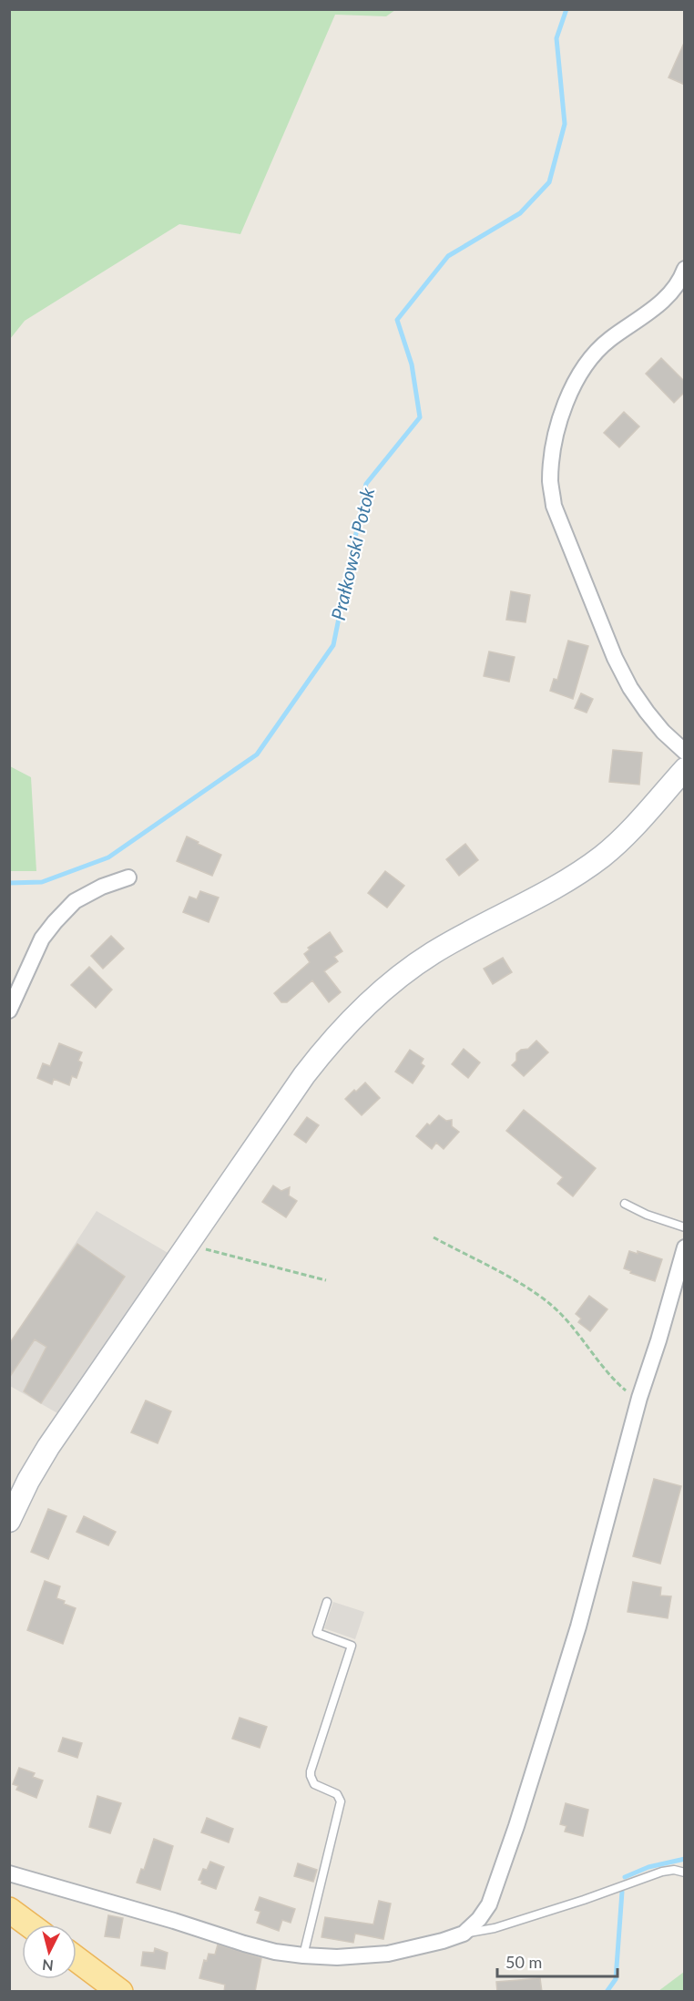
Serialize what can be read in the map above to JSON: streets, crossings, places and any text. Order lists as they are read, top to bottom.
{
  "water": ["Prałkowski Potok"],
  "scale_bar": "50 m",
  "north": "bottom"
}
